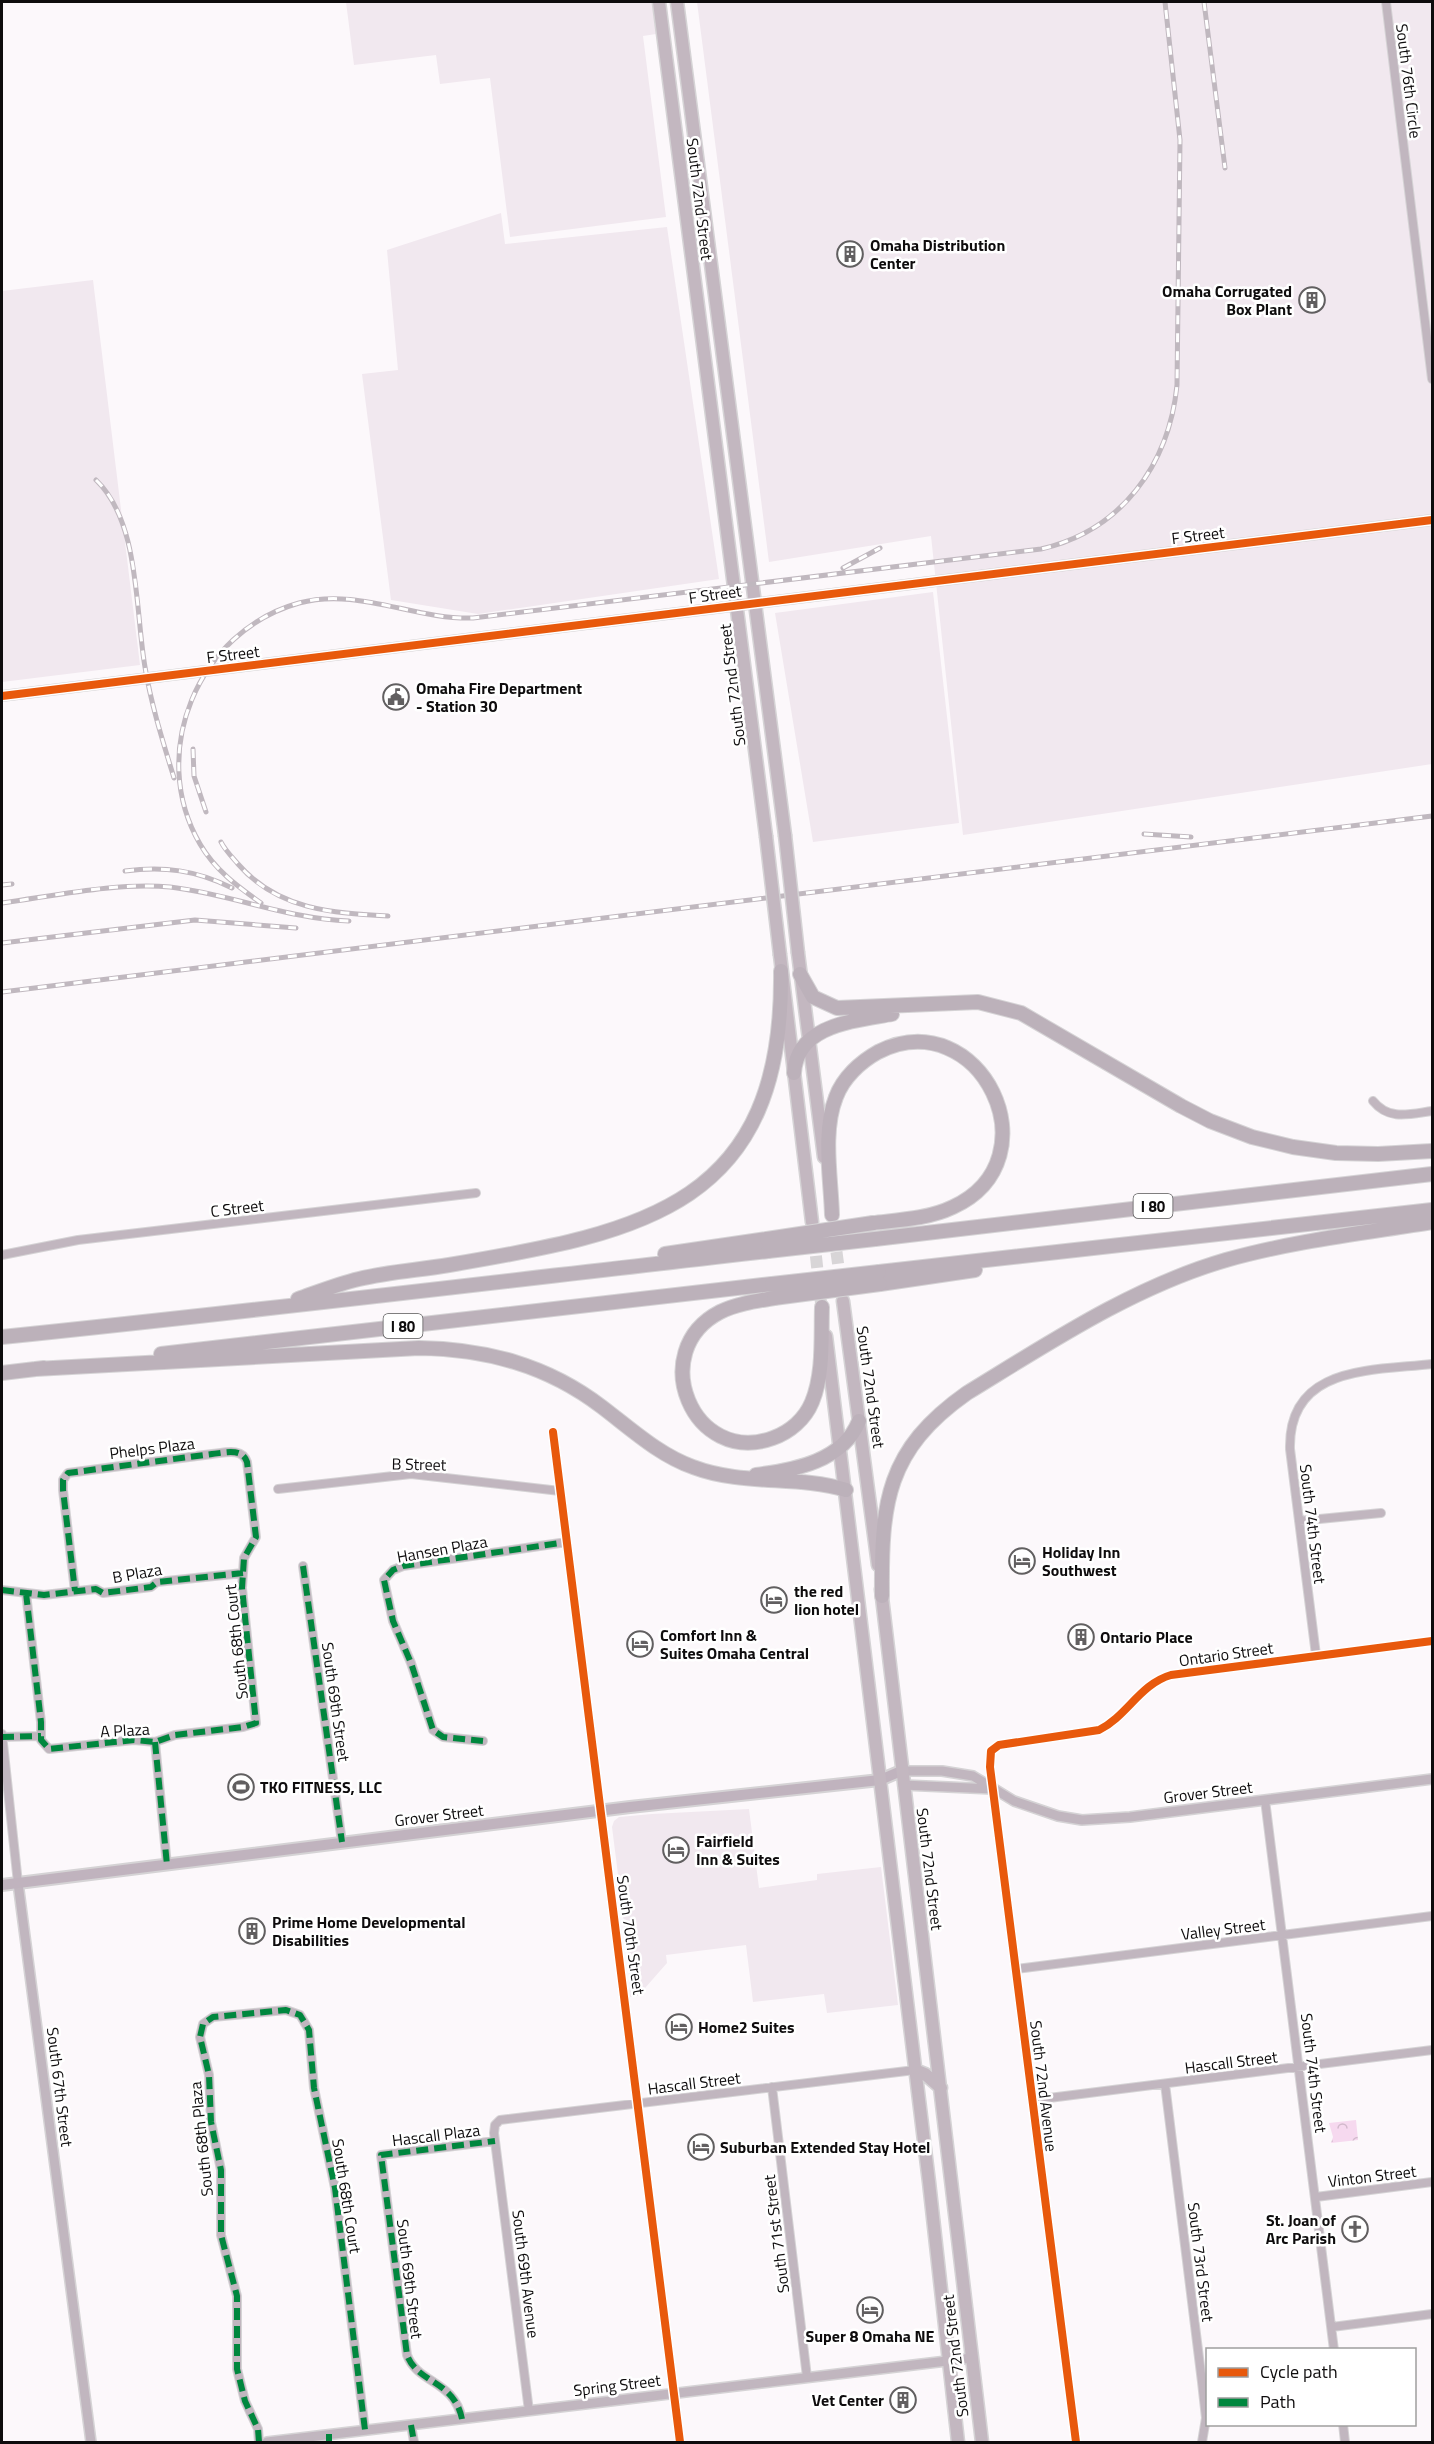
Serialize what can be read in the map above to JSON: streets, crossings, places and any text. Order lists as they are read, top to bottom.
{
  "streets": {
    "highway": ["I 80"],
    "main road": ["South 72nd Street", "Grover Street"],
    "street": [
      "South 76th Circle",
      "F Street",
      "C Street",
      "Phelps Plaza",
      "B Street",
      "South 74th Street",
      "Hansen Plaza",
      "B Plaza",
      "South 68th Court",
      "Ontario Street",
      "South 69th Street",
      "A Plaza",
      "Valley Street",
      "South 70th Street",
      "Hascall Street",
      "South 72nd Avenue",
      "South 67th Street",
      "Hascall Plaza",
      "South 68th Plaza",
      "Vinton Street",
      "South 71st Street",
      "South 73rd Street",
      "South 69th Avenue",
      "Spring Street"
    ]
  },
  "crossings": [
    ["South 72nd Street", "F Street"],
    ["South 72nd Street", "Grover Street"],
    ["South 72nd Street", "Hascall Street"],
    ["South 72nd Street", "Spring Street"],
    ["Phelps Plaza", "B Plaza"],
    ["Phelps Plaza", "South 68th Court"],
    ["B Street", "South 70th Street"],
    ["South 74th Street", "Ontario Street"],
    ["South 74th Street", "Grover Street"],
    ["South 74th Street", "Valley Street"],
    ["South 74th Street", "Hascall Street"],
    ["South 74th Street", "Vinton Street"],
    ["Hansen Plaza", "South 70th Street"],
    ["B Plaza", "South 68th Court"],
    ["South 68th Court", "A Plaza"],
    ["South 68th Court", "South 68th Plaza"],
    ["South 68th Court", "Spring Street"],
    ["Ontario Street", "South 72nd Avenue"],
    ["South 69th Street", "Grover Street"],
    ["South 69th Street", "Hascall Plaza"],
    ["South 69th Street", "Spring Street"],
    ["Grover Street", "South 70th Street"],
    ["Grover Street", "South 72nd Avenue"],
    ["Grover Street", "South 67th Street"],
    ["Valley Street", "South 72nd Avenue"],
    ["South 70th Street", "Hascall Street"],
    ["South 70th Street", "Spring Street"],
    ["Hascall Street", "South 72nd Avenue"],
    ["Hascall Street", "Hascall Plaza"],
    ["Hascall Street", "South 71st Street"],
    ["Hascall Street", "South 73rd Street"],
    ["Hascall Street", "South 69th Avenue"],
    ["Hascall Plaza", "South 69th Avenue"],
    ["South 71st Street", "Spring Street"],
    ["South 69th Avenue", "Spring Street"]
  ],
  "places": {
    "building": [
      "Omaha Distribution Center",
      "Omaha Corrugated Box Plant",
      "Ontario Place",
      "Prime Home Developmental Disabilities",
      "Vet Center"
    ],
    "public building": ["Omaha Fire Department - Station 30"],
    "hotel": [
      "Holiday Inn Southwest",
      "the red lion hotel",
      "Comfort Inn & Suites Omaha Central",
      "Fairfield Inn & Suites",
      "Home2 Suites",
      "Suburban Extended Stay Hotel",
      "Super 8 Omaha NE"
    ],
    "sports": ["TKO FITNESS, LLC"],
    "church": ["St. Joan of Arc Parish"]
  },
  "legend": ["Cycle path", "Path"]
}
